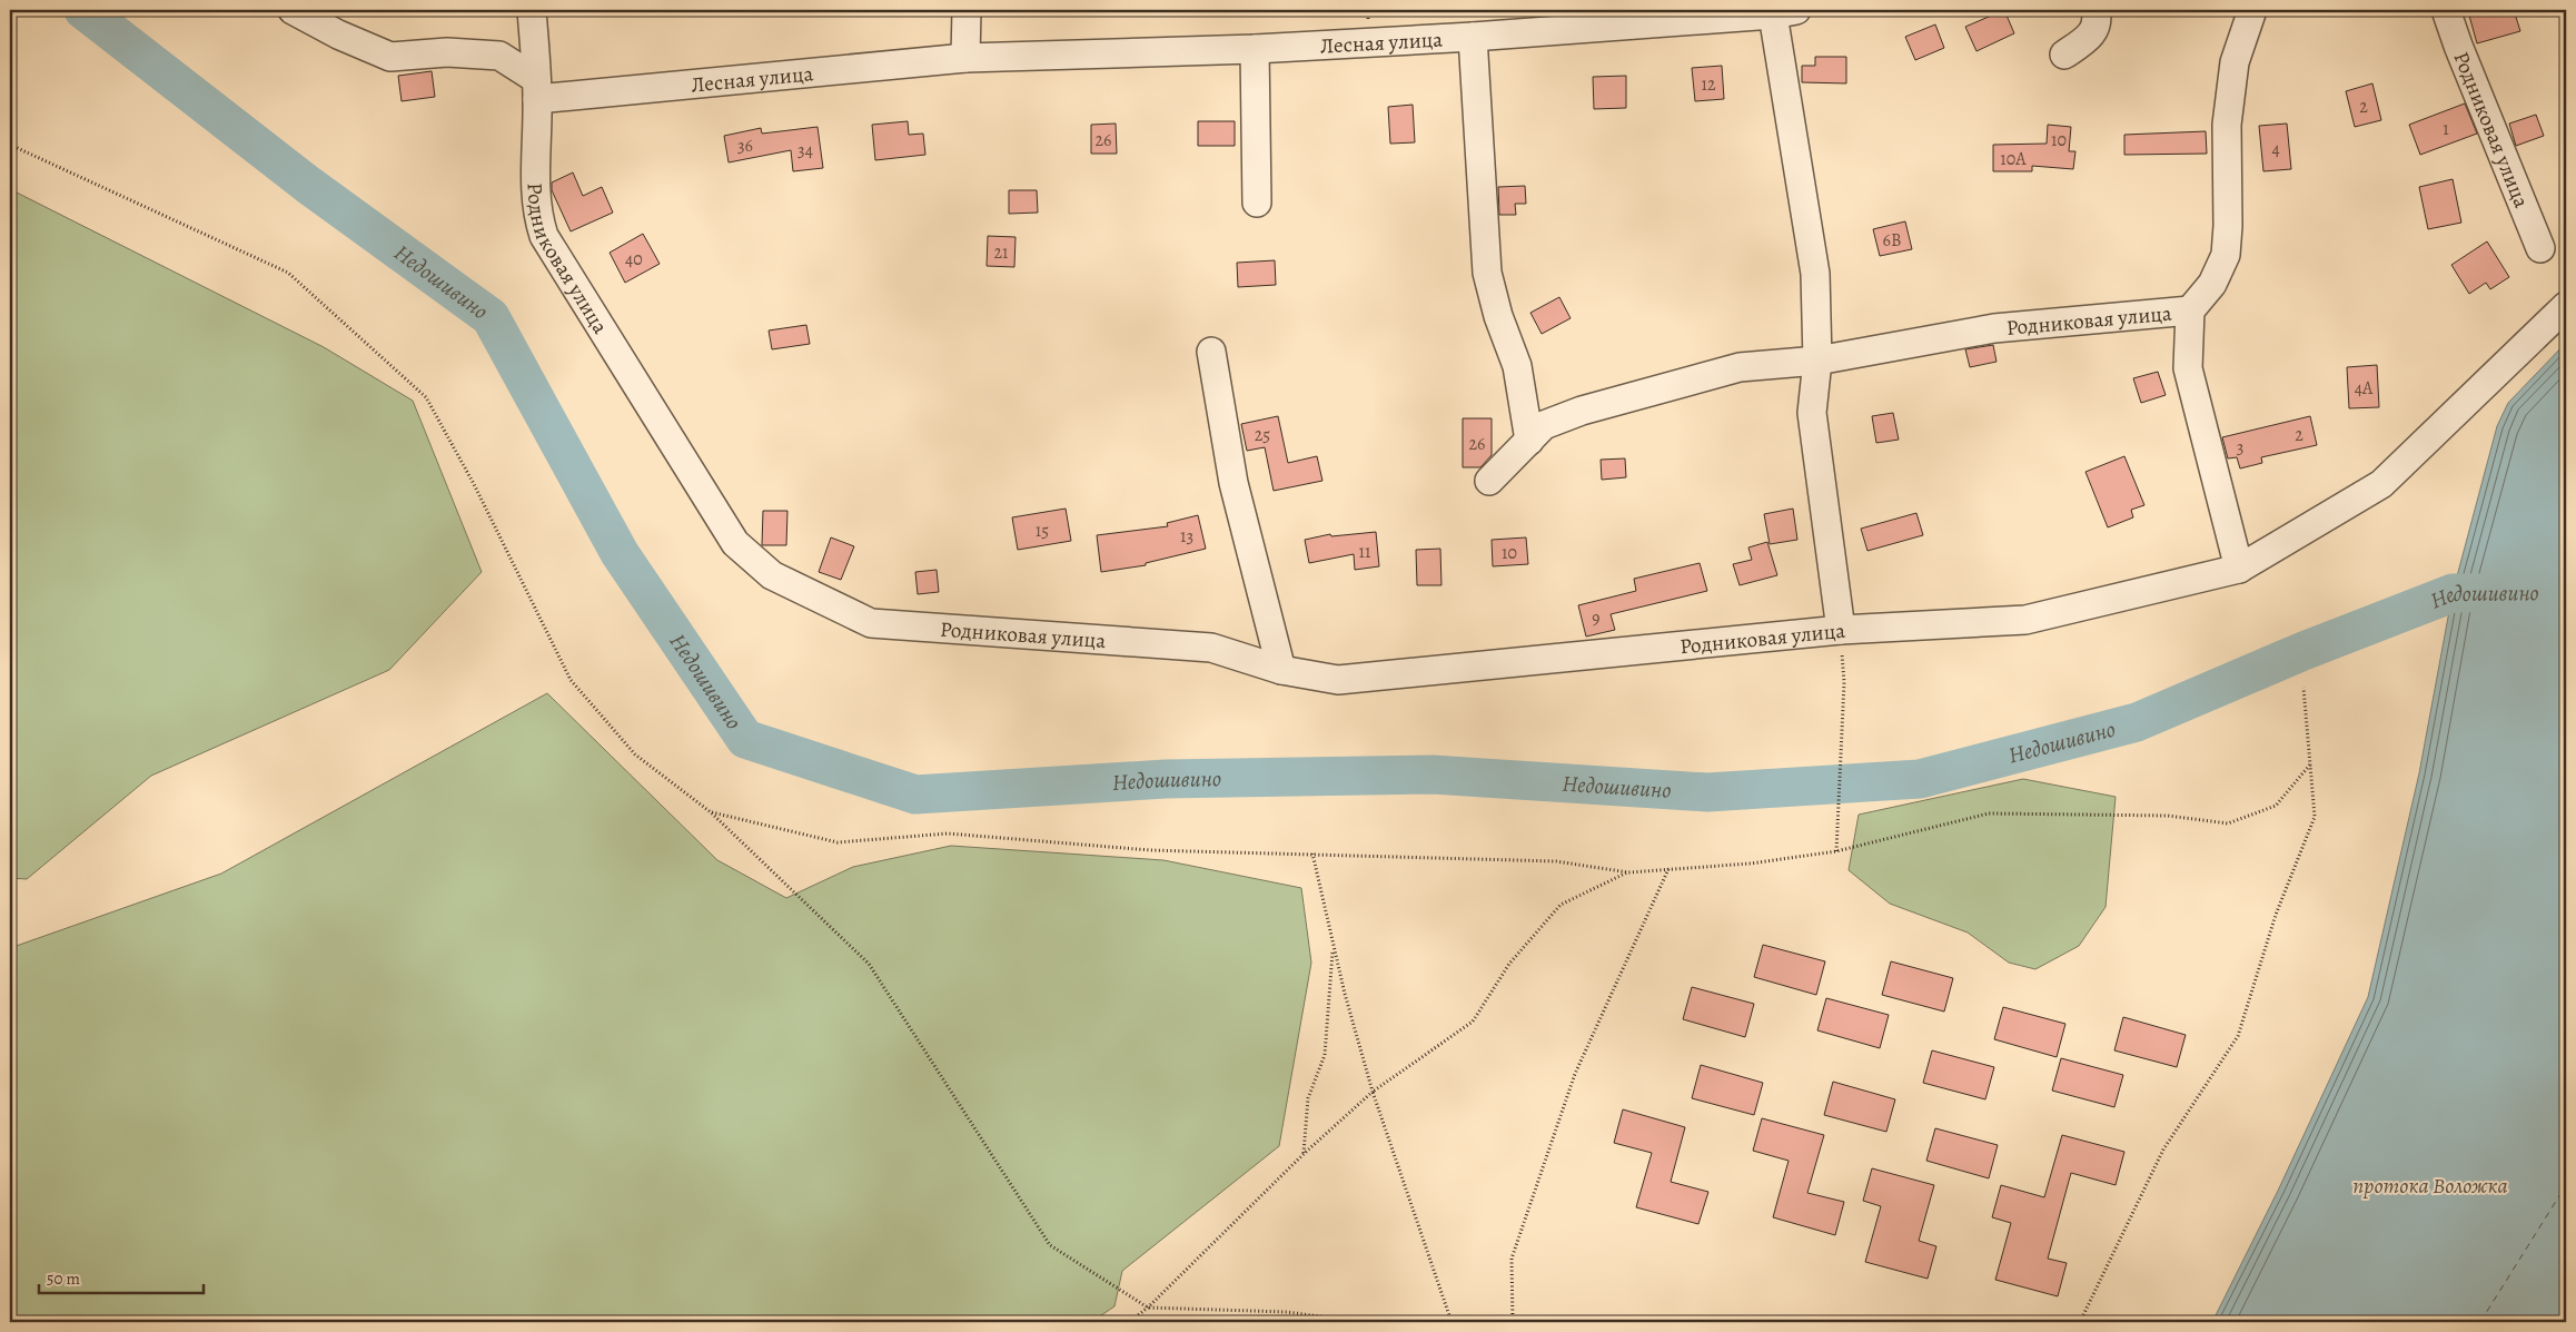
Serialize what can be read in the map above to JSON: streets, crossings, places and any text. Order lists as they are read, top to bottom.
{
  "streets": {
    "street": ["Лесная улица", "Родниковая улица"]
  },
  "crossings": [
    ["Лесная улица", "Родниковая улица"]
  ],
  "water": ["Недошивино", "протока Воложка"],
  "house_numbers": [
    "12",
    "2",
    "1",
    "26",
    "10",
    "36",
    "4",
    "34",
    "10А",
    "6В",
    "21",
    "40",
    "4А",
    "25",
    "2",
    "26",
    "3",
    "15",
    "13",
    "11",
    "10",
    "9"
  ],
  "scale_bar": "50 m"
}
